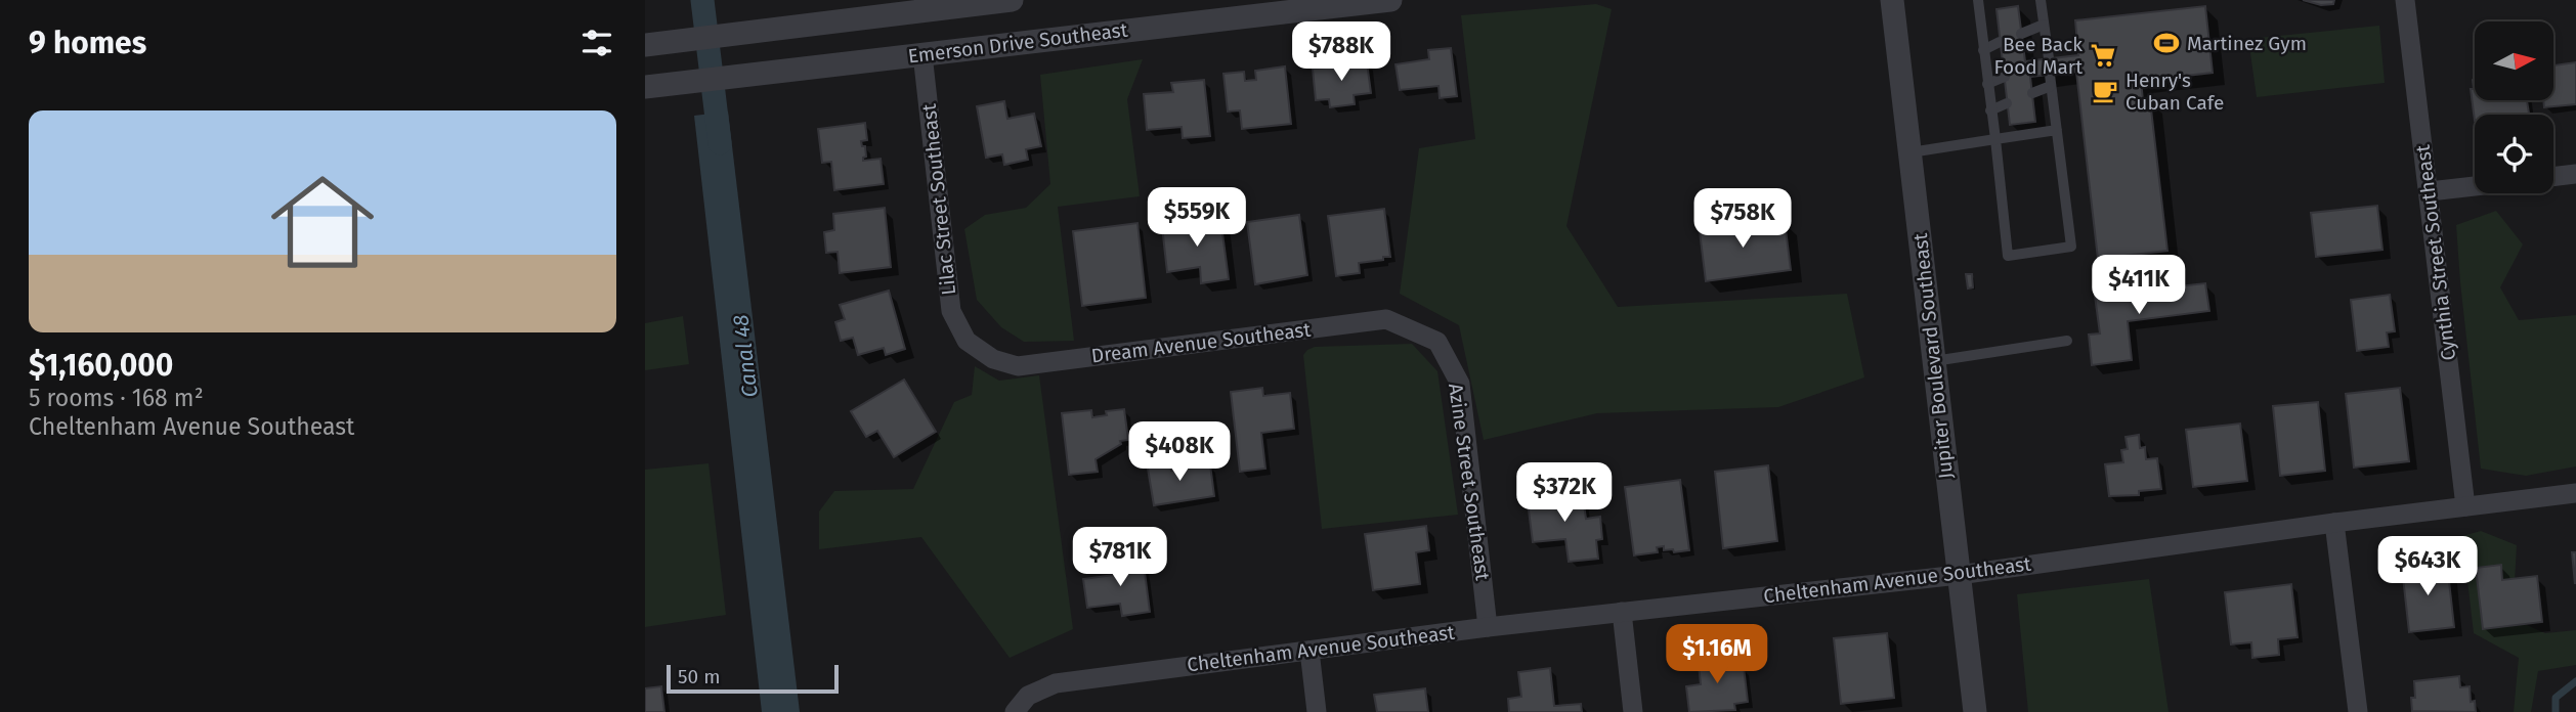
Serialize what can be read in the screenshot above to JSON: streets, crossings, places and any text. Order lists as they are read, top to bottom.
{
  "streets": {
    "street": [
      "Emerson Drive Southeast",
      "Lilac Street Southeast",
      "Cynthia Street Southeast",
      "Dream Avenue Southeast",
      "Jupiter Boulevard Southeast",
      "Azine Street Southeast",
      "Cheltenham Avenue Southeast"
    ]
  },
  "crossings": [
    ["Emerson Drive Southeast", "Lilac Street Southeast"],
    ["Lilac Street Southeast", "Dream Avenue Southeast"],
    ["Cynthia Street Southeast", "Cheltenham Avenue Southeast"],
    ["Dream Avenue Southeast", "Azine Street Southeast"],
    ["Jupiter Boulevard Southeast", "Cheltenham Avenue Southeast"],
    ["Azine Street Southeast", "Cheltenham Avenue Southeast"]
  ],
  "water": ["Canal 48"],
  "places": {
    "sports": ["Martinez Gym"],
    "supermarket": ["Bee Back Food Mart"],
    "cafe": ["Henry's Cuban Cafe"]
  },
  "scale_bar": "50 m",
  "north": "right",
  "page": {
    "heading": "9 homes",
    "price": [
      "$788K",
      "$559K",
      "$758K",
      "$411K",
      "$408K",
      "$372K",
      "$781K",
      "$643K",
      "$1.16M"
    ],
    "list": [
      {
        "name": "$1,160,000",
        "note": "5 rooms · 168 m² · Cheltenham Avenue Southeast"
      }
    ],
    "scale": "50 m"
  }
}
